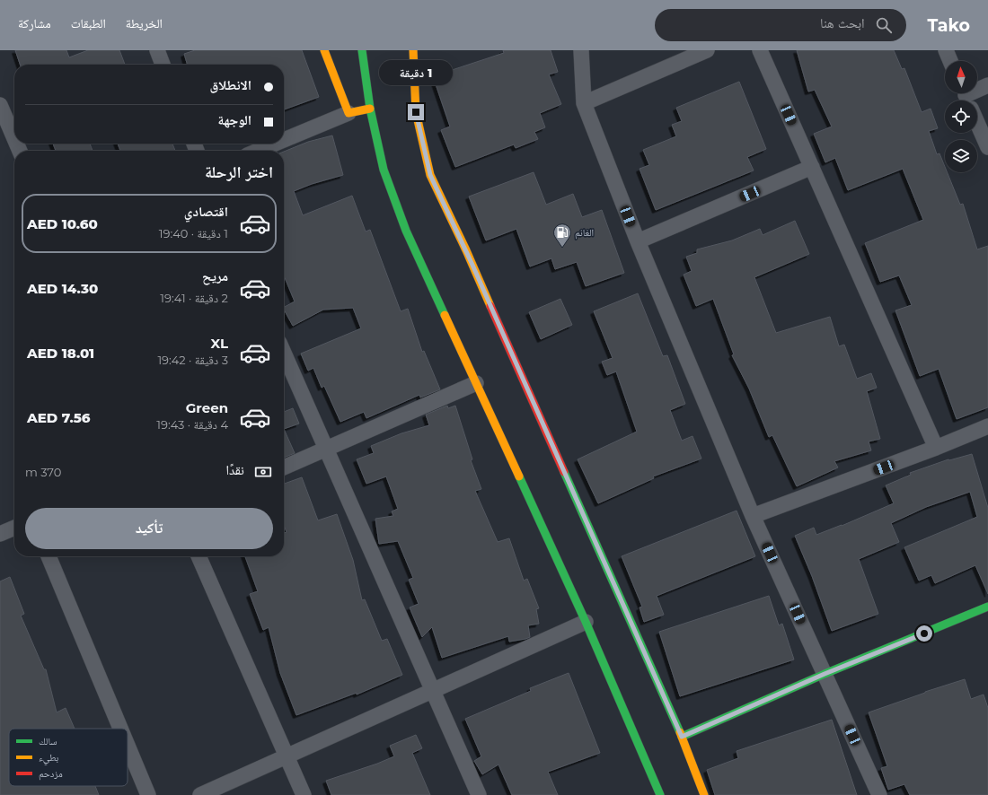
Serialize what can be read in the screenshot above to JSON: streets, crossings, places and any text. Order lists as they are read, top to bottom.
{
  "places": {
    "fuel station": ["الغانم"]
  },
  "legend": ["سالك", "بطيء", "مزدحم"],
  "north": "top",
  "page": {
    "header": "Tako",
    "search": "ابحث هنا",
    "nav": ["الخريطة", "الطبقات", "مشاركة"],
    "bubble": "1 دقيقة",
    "banner": ["الانطلاق", "الوجهة"],
    "heading": "اختر الرحلة",
    "list": [
      {
        "name": "اقتصادي",
        "note": "1 دقيقة · 19:40",
        "value": "AED 10.60"
      },
      {
        "name": "مريح",
        "note": "2 دقيقة · 19:41",
        "value": "AED 14.30"
      },
      {
        "name": "XL",
        "note": "3 دقيقة · 19:42",
        "value": "AED 18.01"
      },
      {
        "name": "Green",
        "note": "4 دقيقة · 19:43",
        "value": "AED 7.56"
      }
    ],
    "pay": ["نقدًا", "370 m"],
    "buttons": "تأكيد"
  }
}
